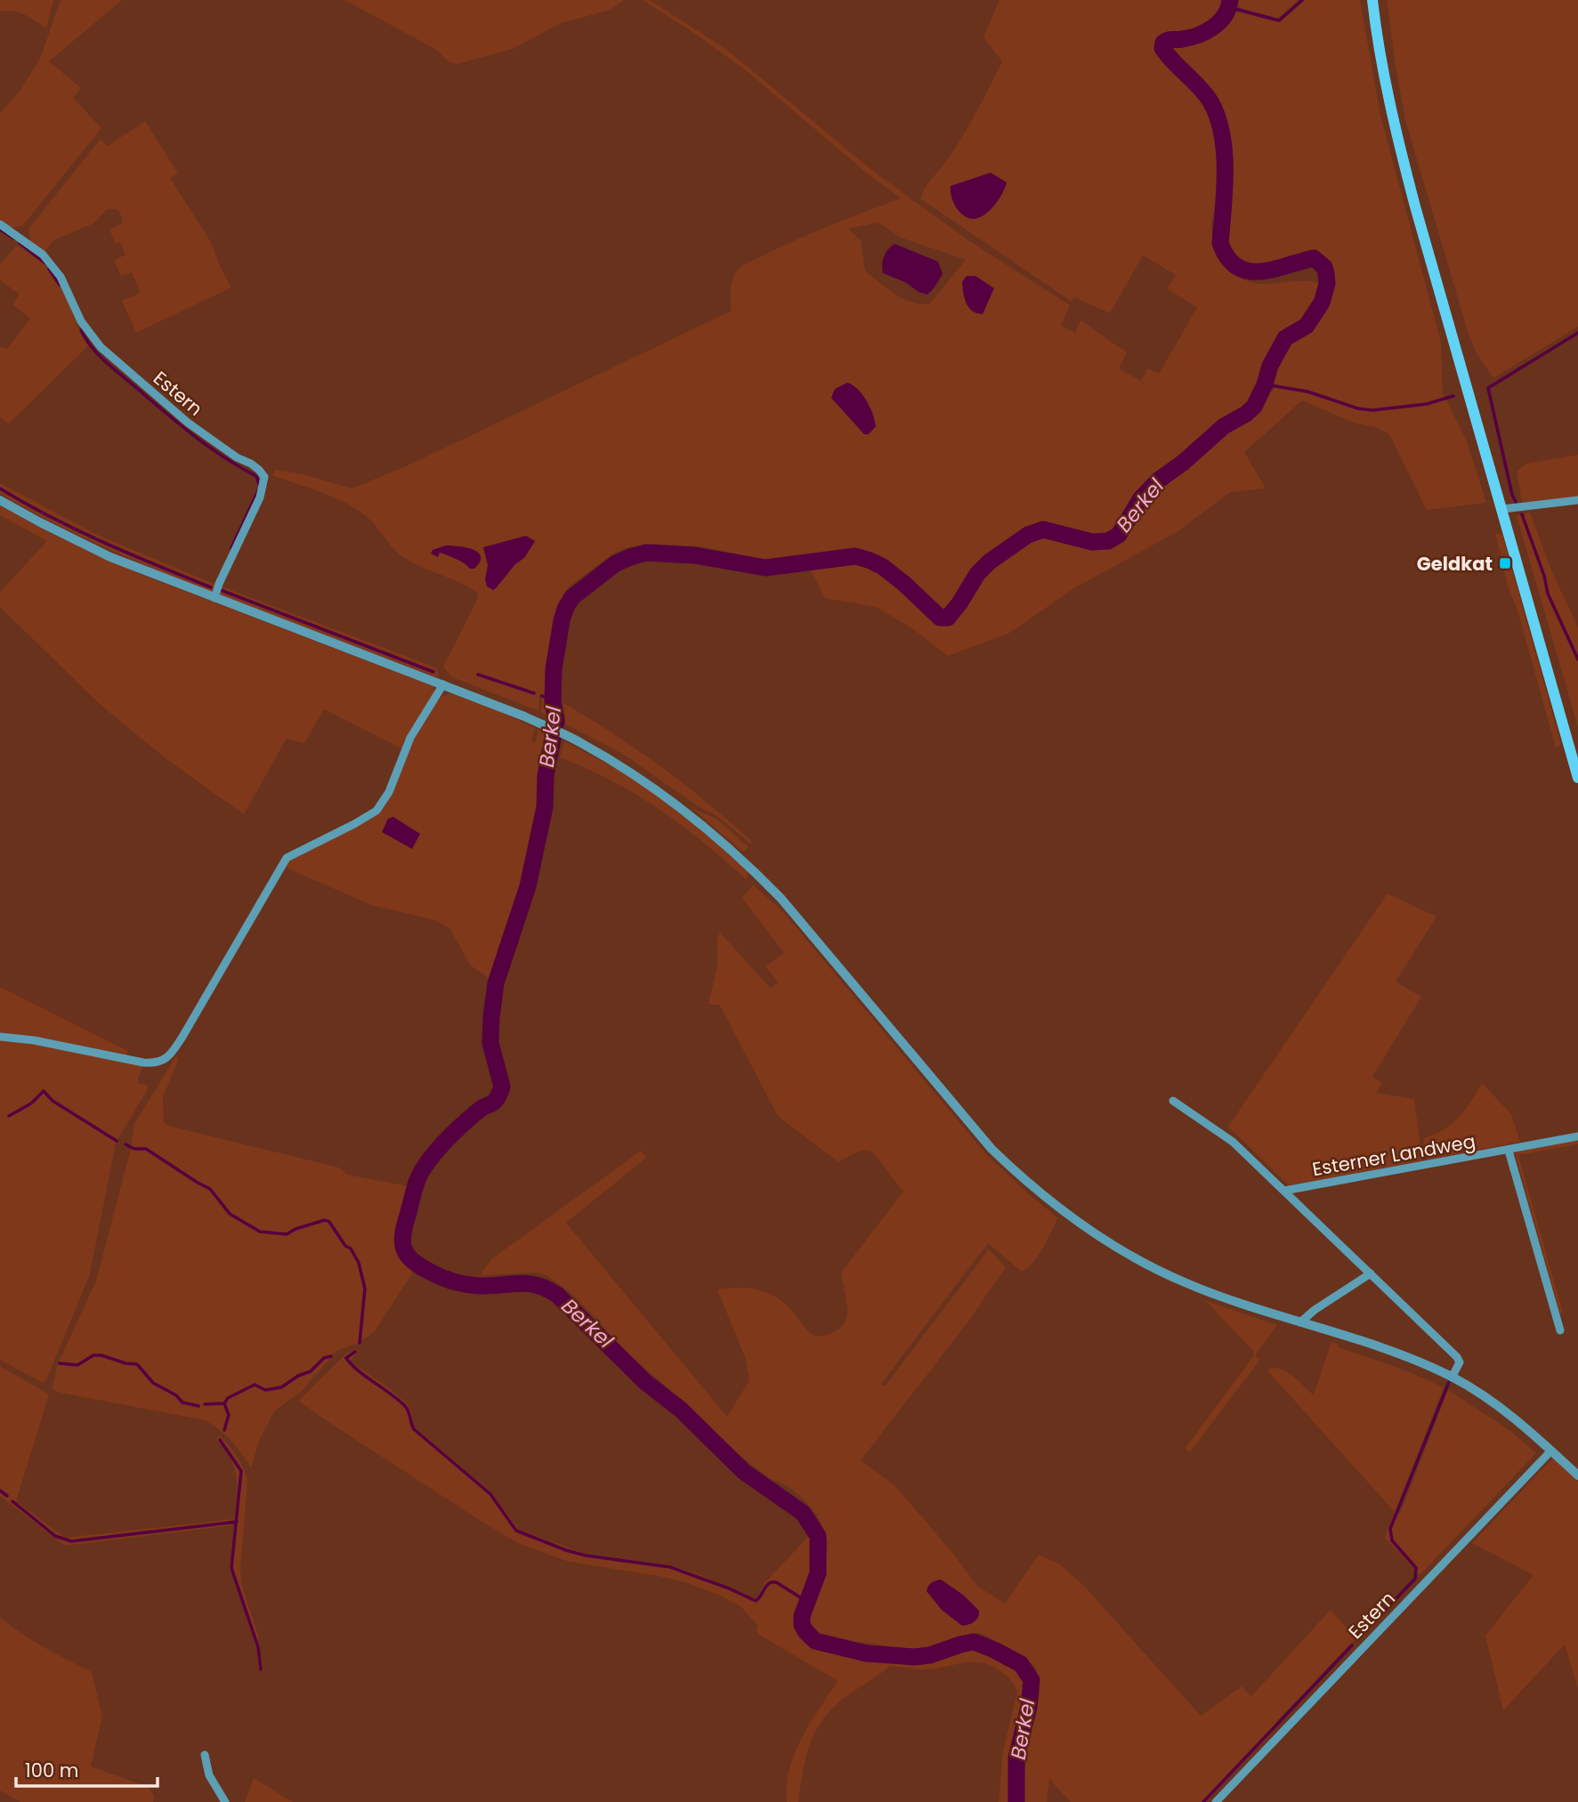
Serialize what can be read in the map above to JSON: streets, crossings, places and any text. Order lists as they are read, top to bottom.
{
  "streets": {
    "street": ["Estern", "Esterner Landweg"]
  },
  "water": ["Berkel"],
  "places": {
    "transit": ["Geldkat"]
  },
  "scale_bar": "100 m"
}
